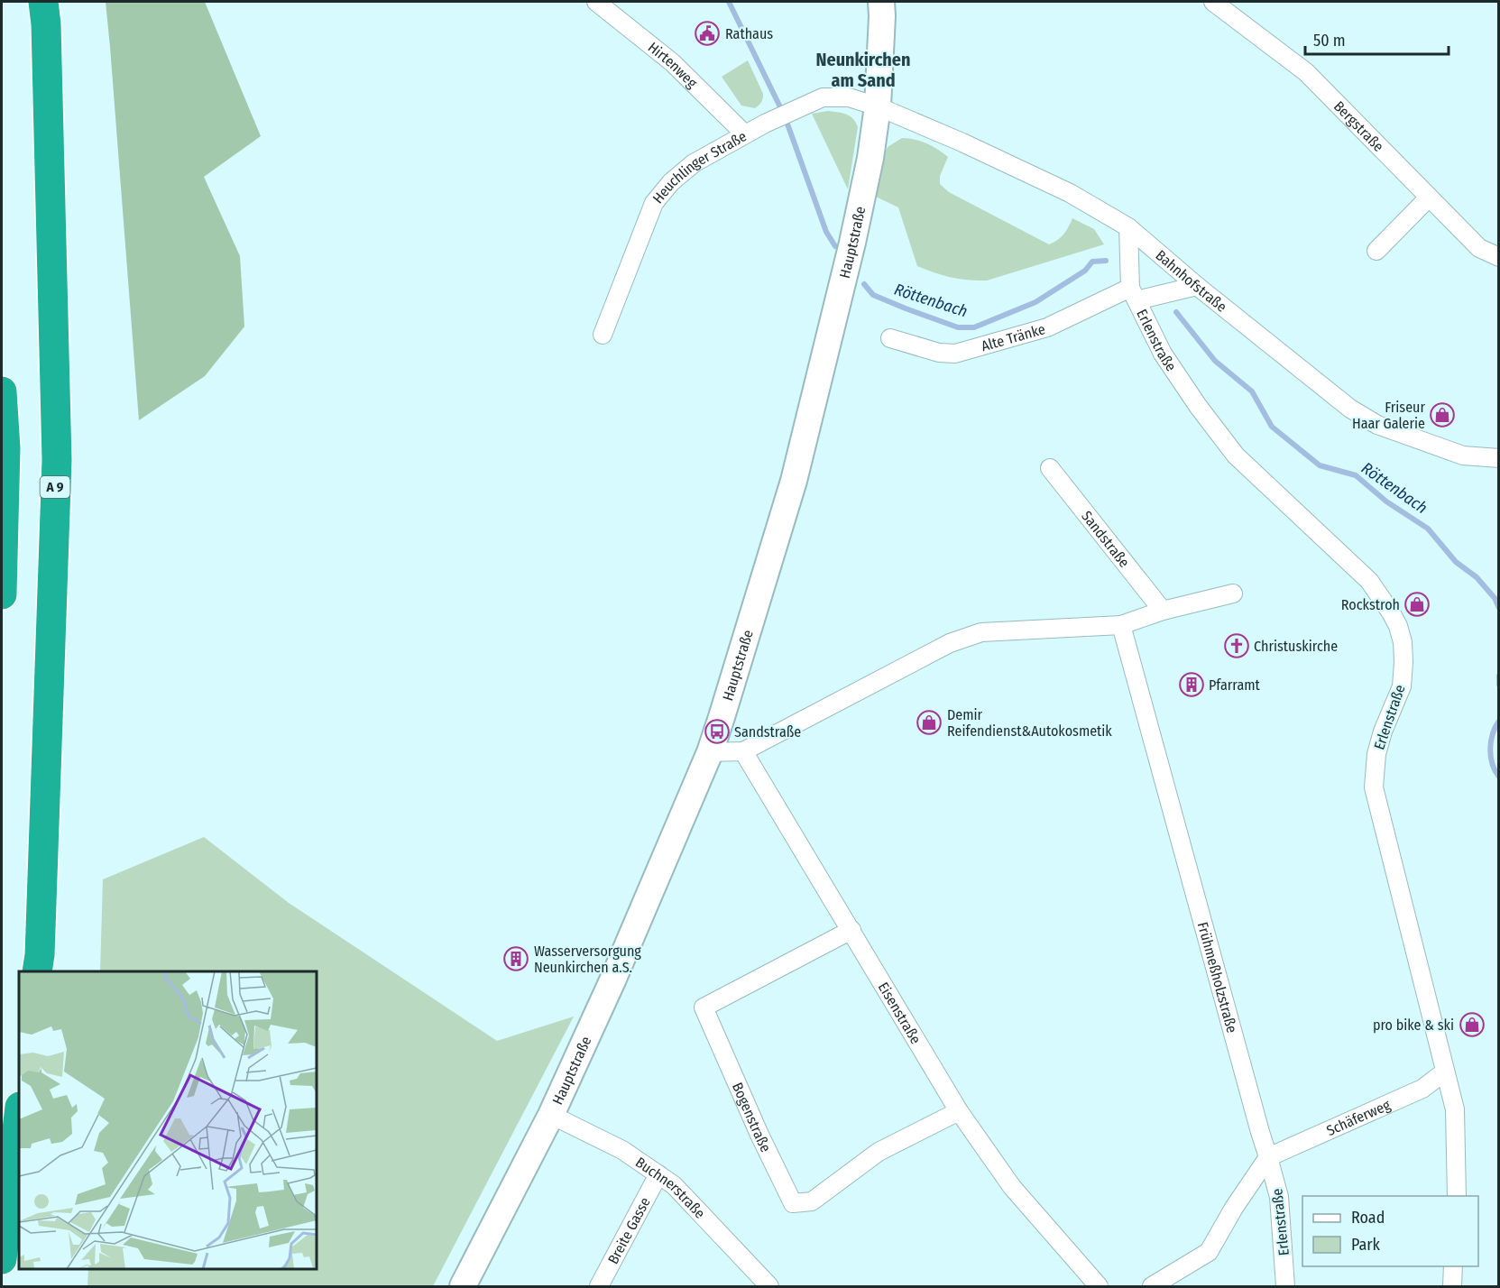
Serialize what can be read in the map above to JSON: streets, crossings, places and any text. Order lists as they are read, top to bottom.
{
  "streets": {
    "highway": ["A 9"],
    "main road": ["Hauptstraße"],
    "street": [
      "Hirtenweg",
      "Bergstraße",
      "Heuchlinger Straße",
      "Bahnhofstraße",
      "Alte Tränke",
      "Erlenstraße",
      "Sandstraße",
      "Frühmeßholzstraße",
      "Eisenstraße",
      "Bogenstraße",
      "Schäferweg",
      "Buchnerstraße",
      "Breite Gasse"
    ]
  },
  "crossings": [
    ["Hirtenweg", "Heuchlinger Straße"],
    ["Heuchlinger Straße", "Hauptstraße"],
    ["Heuchlinger Straße", "Bahnhofstraße"],
    ["Hauptstraße", "Bahnhofstraße"],
    ["Hauptstraße", "Buchnerstraße"],
    ["Bahnhofstraße", "Alte Tränke"],
    ["Bahnhofstraße", "Erlenstraße"],
    ["Alte Tränke", "Erlenstraße"],
    ["Erlenstraße", "Frühmeßholzstraße"],
    ["Erlenstraße", "Schäferweg"],
    ["Frühmeßholzstraße", "Schäferweg"],
    ["Eisenstraße", "Bogenstraße"],
    ["Buchnerstraße", "Breite Gasse"]
  ],
  "districts": ["Neunkirchen am Sand"],
  "water": ["Röttenbach"],
  "places": {
    "public building": ["Rathaus"],
    "shop": [
      "Friseur Haar Galerie",
      "Rockstroh",
      "Demir Reifendienst&Autokosmetik",
      "pro bike & ski"
    ],
    "church": ["Christuskirche"],
    "building": ["Pfarramt", "Wasserversorgung Neunkirchen a.S."],
    "bus stop": ["Sandstraße"]
  },
  "legend": ["Road", "Park"],
  "scale_bar": "50 m"
}
